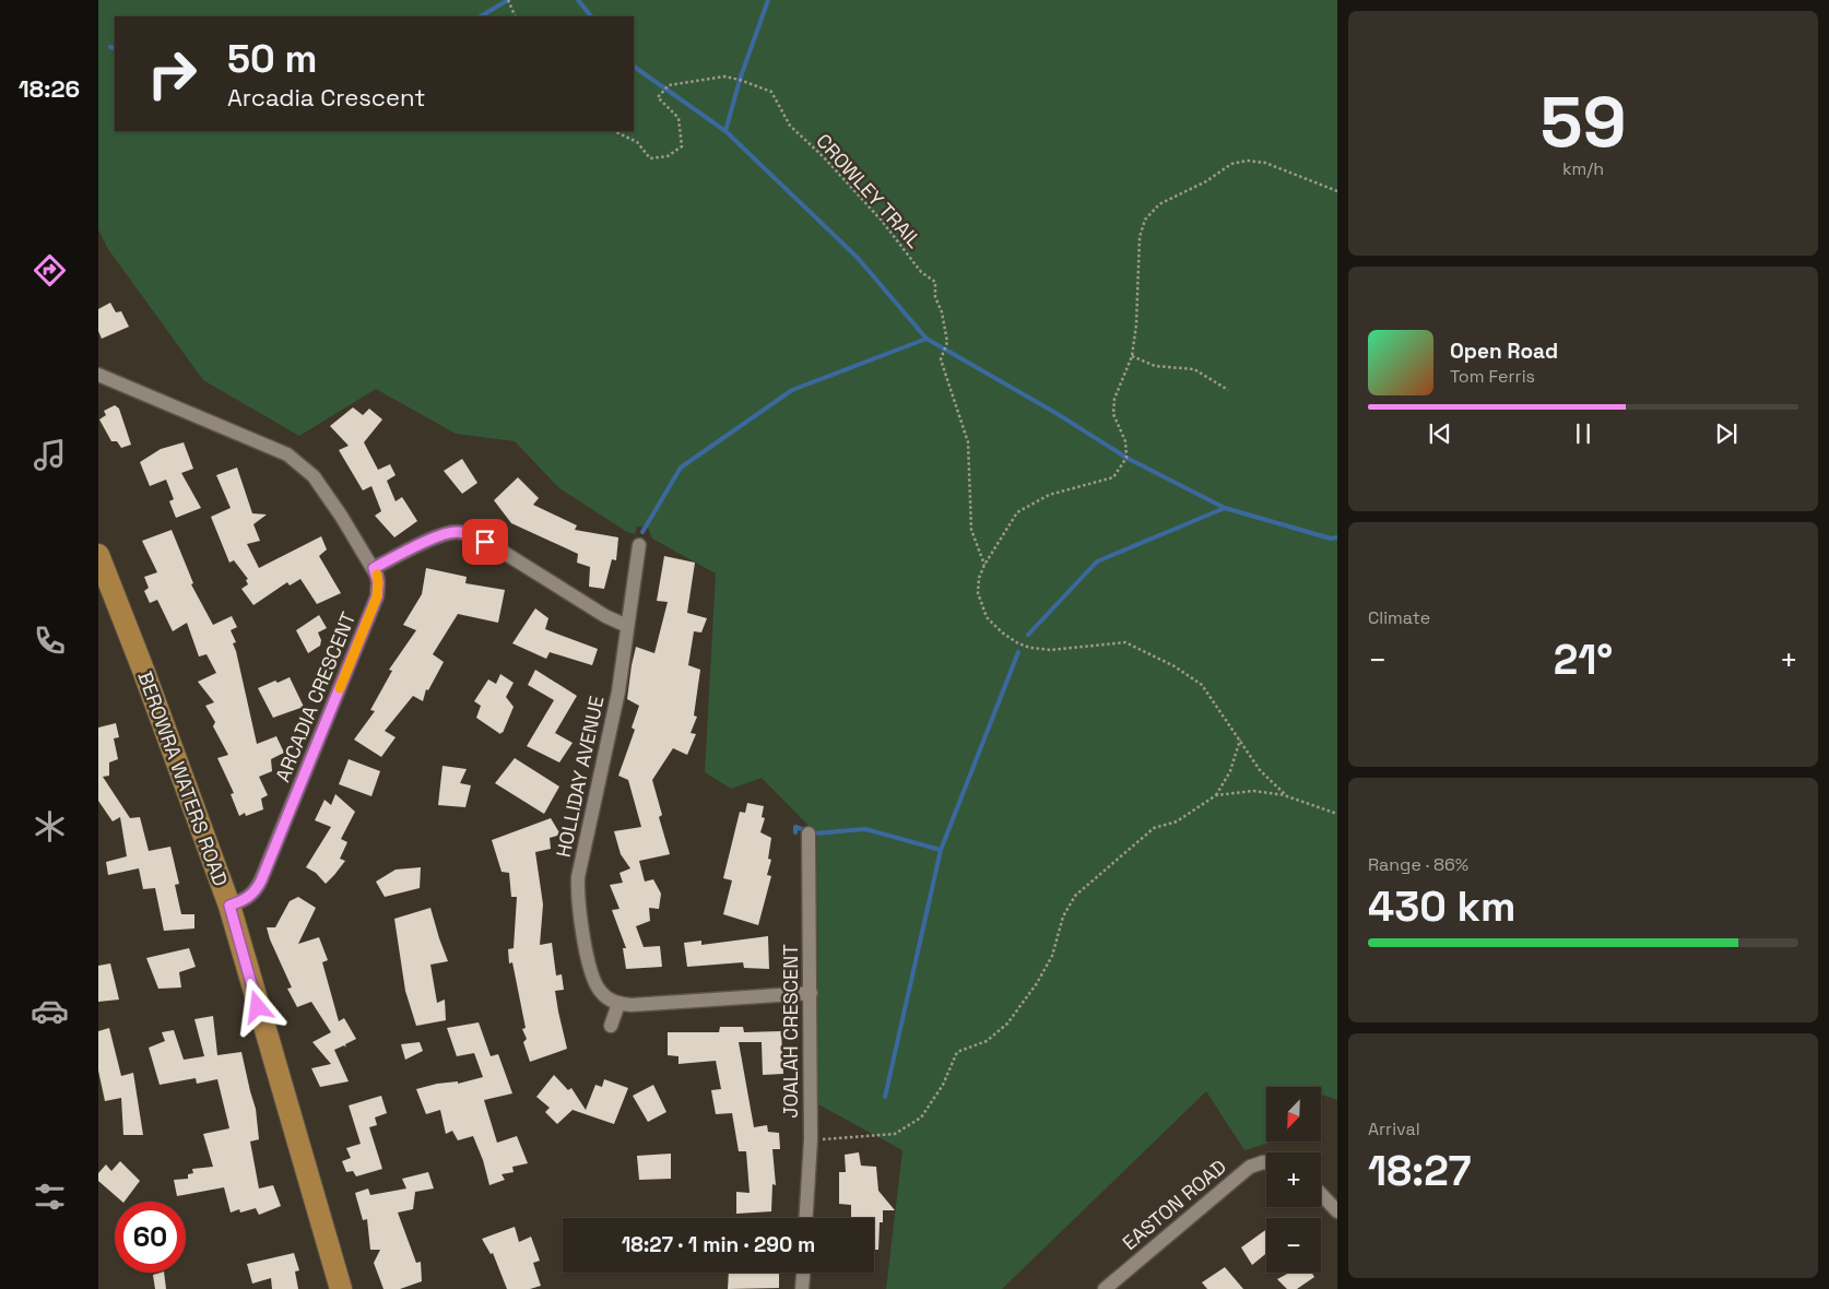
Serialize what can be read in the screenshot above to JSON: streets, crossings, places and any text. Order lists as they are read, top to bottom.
{
  "streets": {
    "main road": ["BEROWRA WATERS ROAD"],
    "street": [
      "ARCADIA CRESCENT",
      "HOLLIDAY AVENUE",
      "JOALAH CRESCENT",
      "EASTON ROAD"
    ],
    "path": ["CROWLEY TRAIL"]
  },
  "crossings": [
    ["ARCADIA CRESCENT", "BEROWRA WATERS ROAD"]
  ],
  "north": "bottom left",
  "page": {
    "tabs": "18:26",
    "tile": [
      ["59", "km/h"],
      "Climate",
      ["Range · 86%", "430 km"],
      ["Arrival", "18:27"]
    ],
    "turn": ["50 m", "Arcadia Crescent"],
    "song": ["Open Road", "Tom Ferris"],
    "heat": ["−", "21°", "+"],
    "map_buttons": ["+", "−"],
    "limit": "60",
    "trip": "18:27 · 1 min · 290 m"
  }
}
